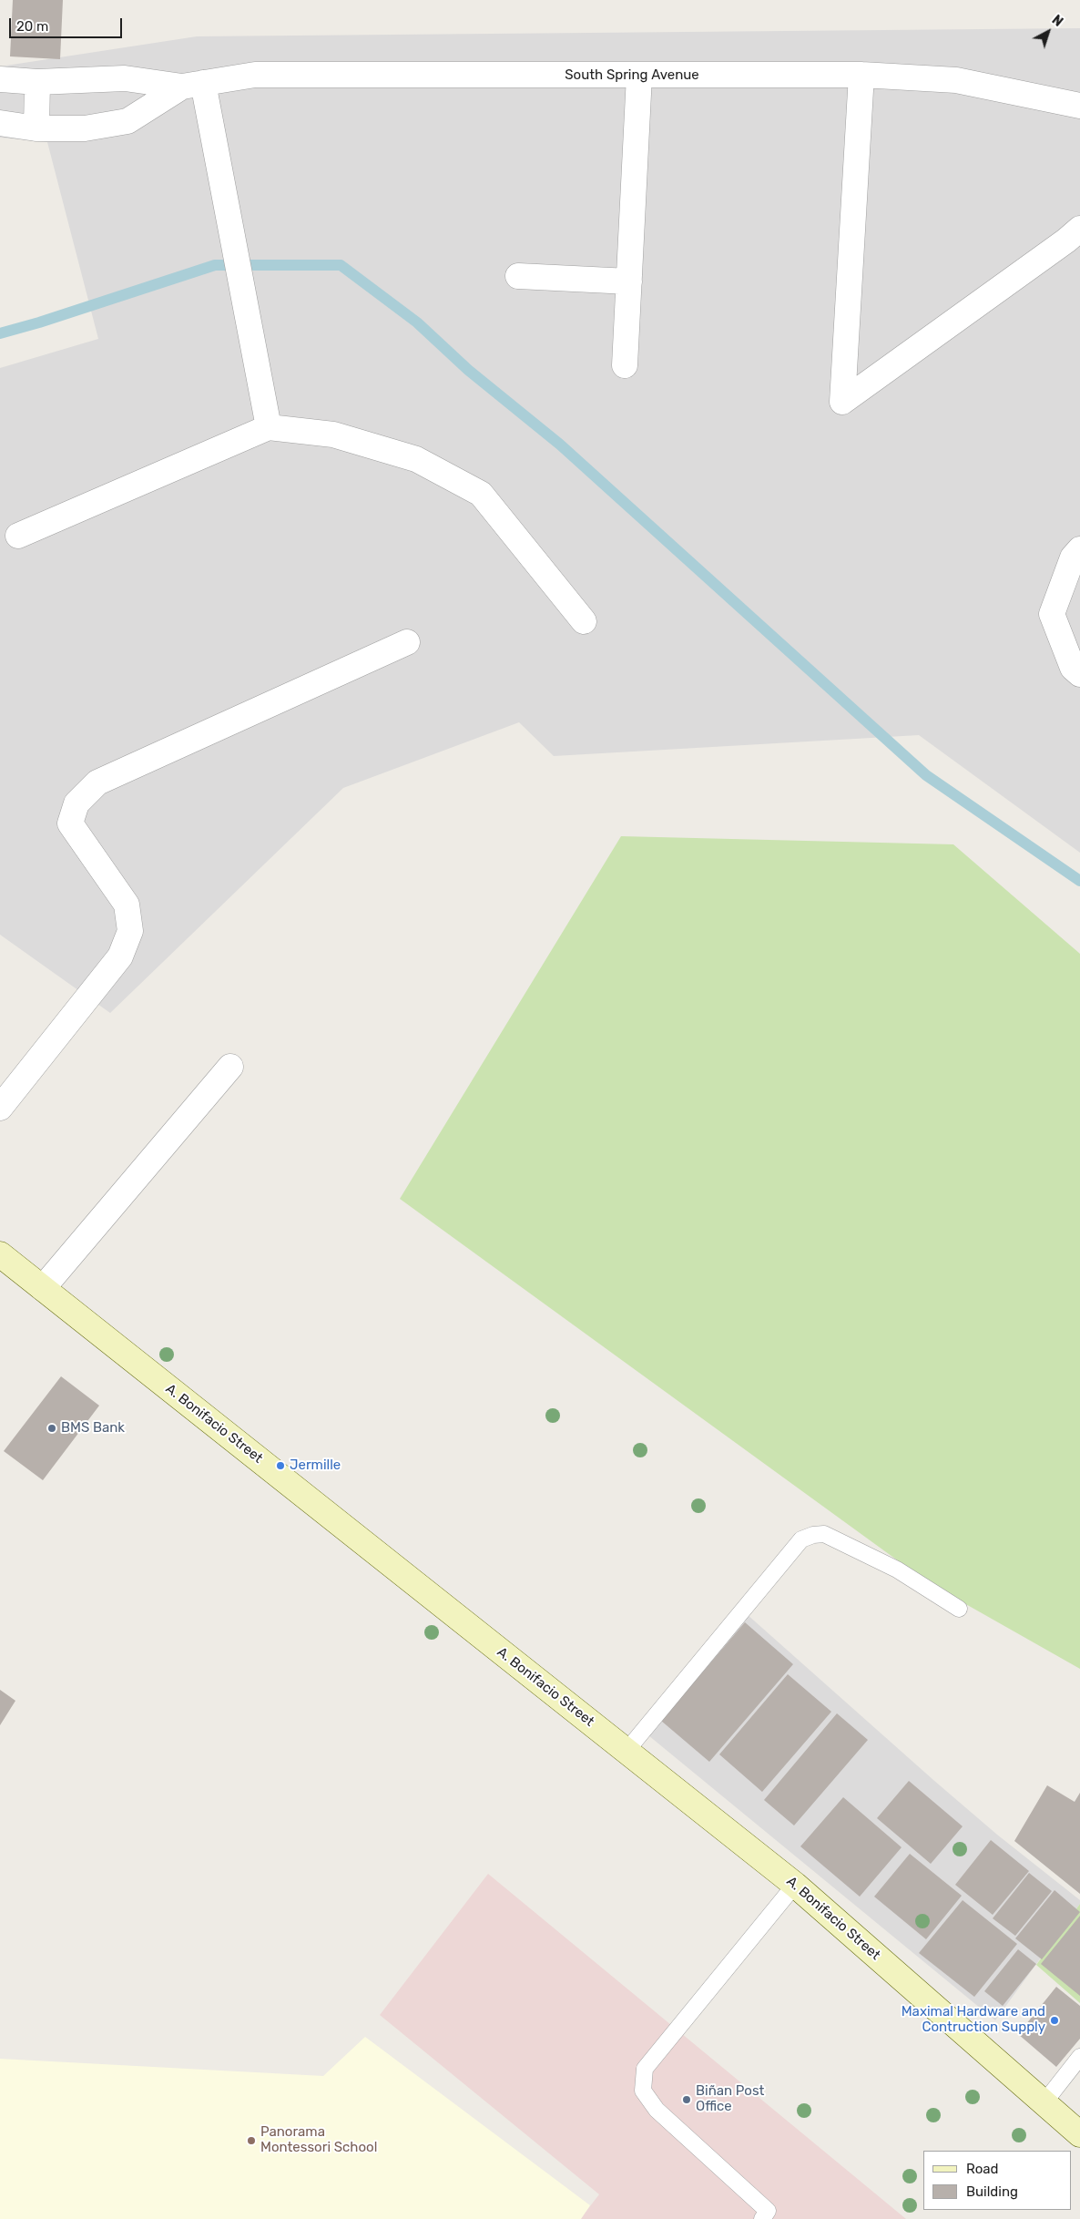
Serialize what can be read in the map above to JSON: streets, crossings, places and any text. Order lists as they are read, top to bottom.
{
  "streets": {
    "main road": ["A. Bonifacio Street"],
    "street": ["South Spring Avenue"]
  },
  "places": [
    "BMS Bank",
    "Jermille",
    "Maximal Hardware and Contruction Supply",
    "Biñan Post Office",
    "Panorama Montessori School"
  ],
  "legend": ["Road", "Building"],
  "scale_bar": "20 m",
  "north": "top right"
}
